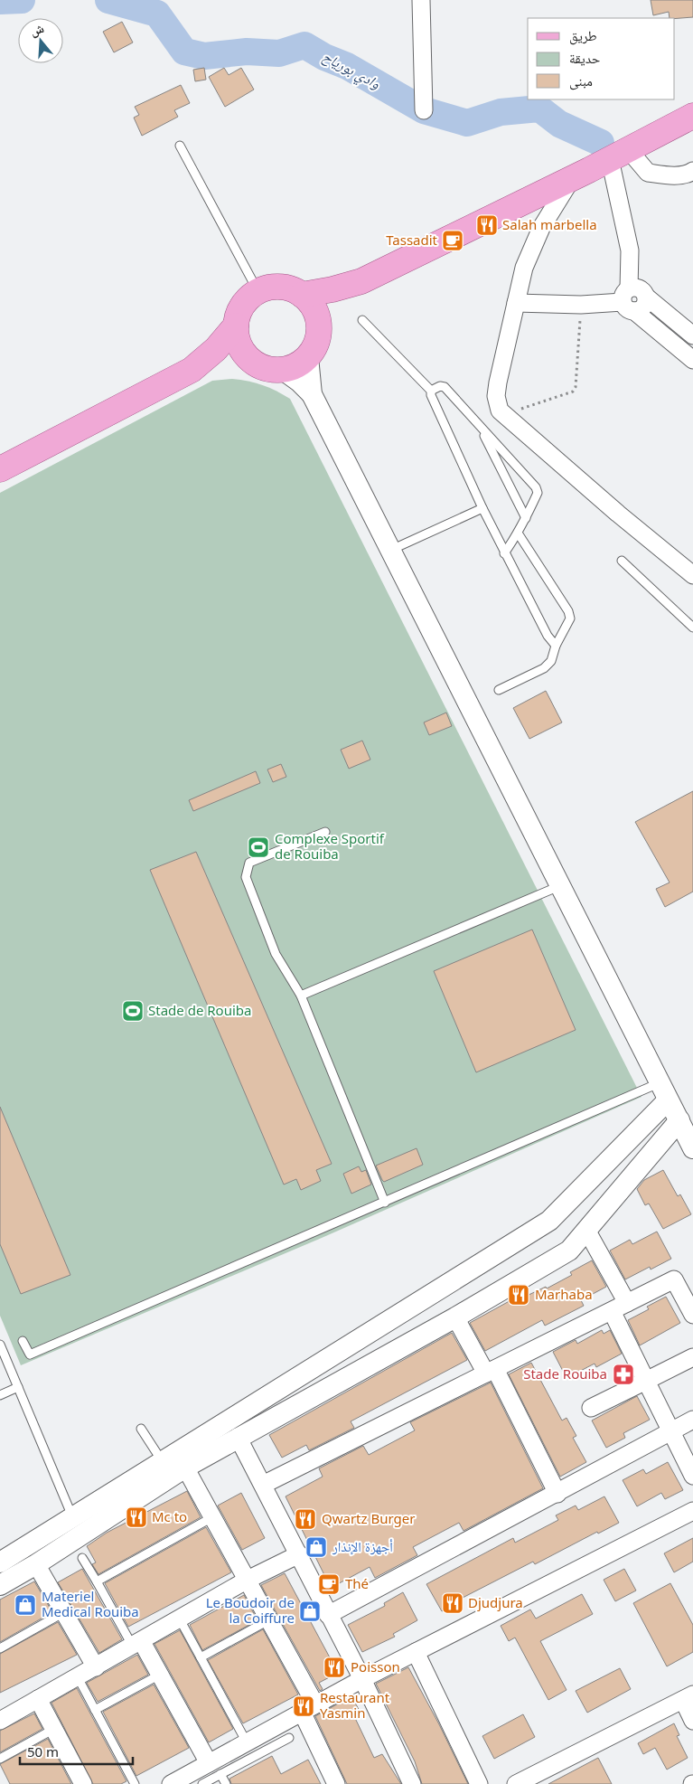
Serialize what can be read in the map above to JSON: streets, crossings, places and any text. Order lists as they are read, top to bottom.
{
  "water": ["وادي بورياح"],
  "places": {
    "restaurant": [
      "Salah marbella",
      "Marhaba",
      "Mc to",
      "Qwartz Burger",
      "Djudjura",
      "Poisson",
      "Restaurant Yasmin"
    ],
    "cafe": ["Tassadit", "Thé"],
    "sports": ["Complexe Sportif de Rouiba", "Stade de Rouiba"],
    "pharmacy": ["Stade Rouiba"],
    "shop": ["أجهزة الإنذار", "Materiel Medical Rouiba", "Le Boudoir de la Coiffure"]
  },
  "legend": ["طريق", "حديقة", "مبنى"],
  "scale_bar": "50 m",
  "north": "top"
}
